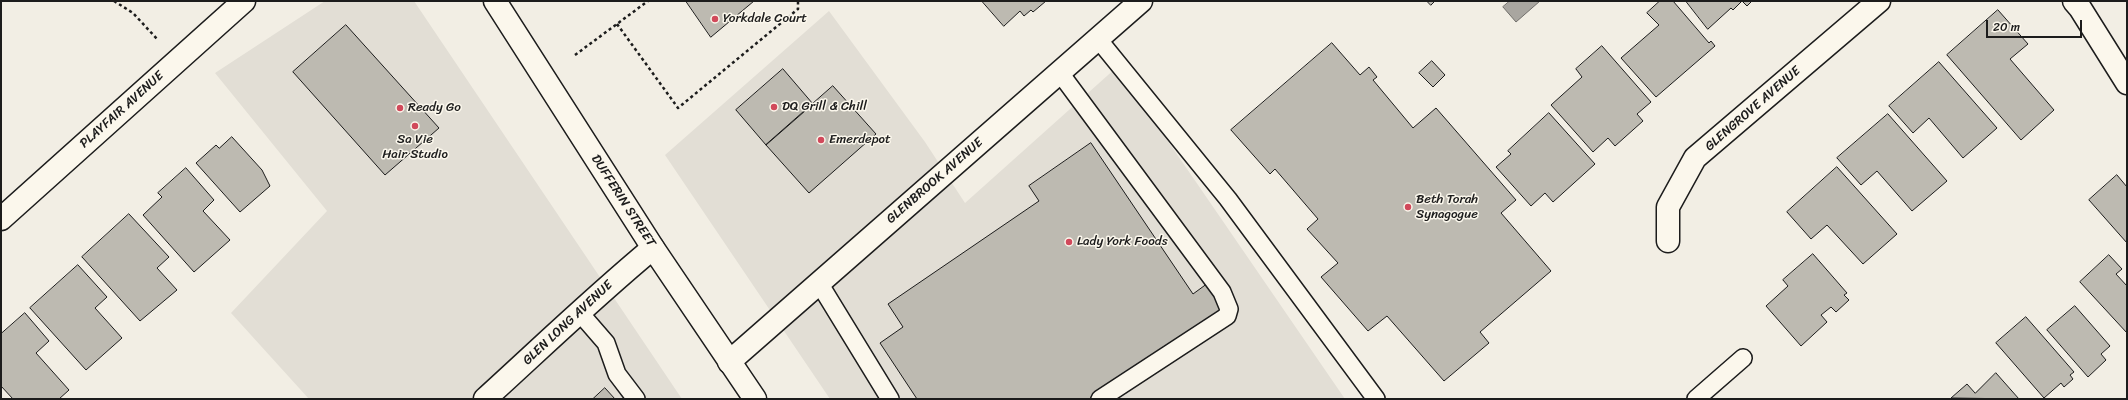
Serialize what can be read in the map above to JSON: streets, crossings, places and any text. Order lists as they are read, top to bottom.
{
  "streets": {
    "street": [
      "GLENGROVE AVENUE",
      "PLAYFAIR AVENUE",
      "GLENBROOK AVENUE",
      "DUFFERIN STREET",
      "GLEN LONG AVENUE"
    ]
  },
  "crossings": [
    ["GLENBROOK AVENUE", "DUFFERIN STREET"],
    ["DUFFERIN STREET", "GLEN LONG AVENUE"]
  ],
  "places": [
    "Yorkdale Court",
    "DQ Grill & Chill",
    "Ready Go",
    "Sa Vie Hair Studio",
    "Emerdepot",
    "Beth Torah Synagogue",
    "Lady York Foods"
  ],
  "scale_bar": "20 m"
}
